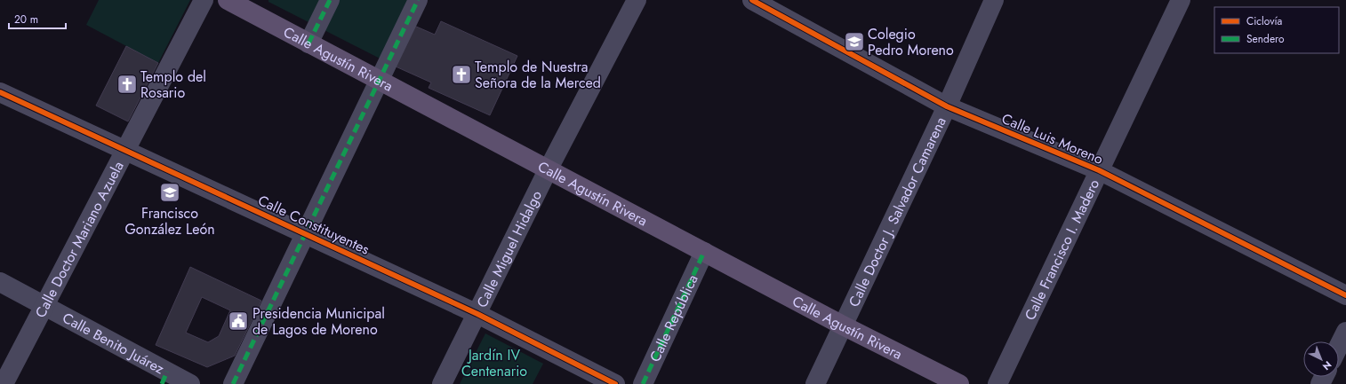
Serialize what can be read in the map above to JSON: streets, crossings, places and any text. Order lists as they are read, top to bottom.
{
  "streets": {
    "main road": ["Calle Agustín Rivera"],
    "street": [
      "Calle Luis Moreno",
      "Calle Doctor J. Salvador Camarena",
      "Calle Constituyentes",
      "Calle Doctor Mariano Azuela",
      "Calle Miguel Hidalgo",
      "Calle Francisco I. Madero",
      "Calle República",
      "Calle Benito Juárez"
    ]
  },
  "crossings": [
    ["Calle Agustín Rivera", "Calle Doctor J. Salvador Camarena"],
    ["Calle Agustín Rivera", "Calle Miguel Hidalgo"],
    ["Calle Agustín Rivera", "Calle República"],
    ["Calle Luis Moreno", "Calle Doctor J. Salvador Camarena"],
    ["Calle Luis Moreno", "Calle Francisco I. Madero"],
    ["Calle Constituyentes", "Calle Doctor Mariano Azuela"],
    ["Calle Constituyentes", "Calle Miguel Hidalgo"],
    ["Calle Doctor Mariano Azuela", "Calle Benito Juárez"]
  ],
  "parks": ["Jardín IV Centenario"],
  "places": {
    "school or university": ["Colegio Pedro Moreno", "Francisco González León"],
    "church": ["Templo de Nuestra Señora de la Merced", "Templo del Rosario"],
    "public building": ["Presidencia Municipal de Lagos de Moreno"]
  },
  "legend": ["Ciclovía", "Sendero"],
  "scale_bar": "20 m",
  "north": "bottom right"
}
